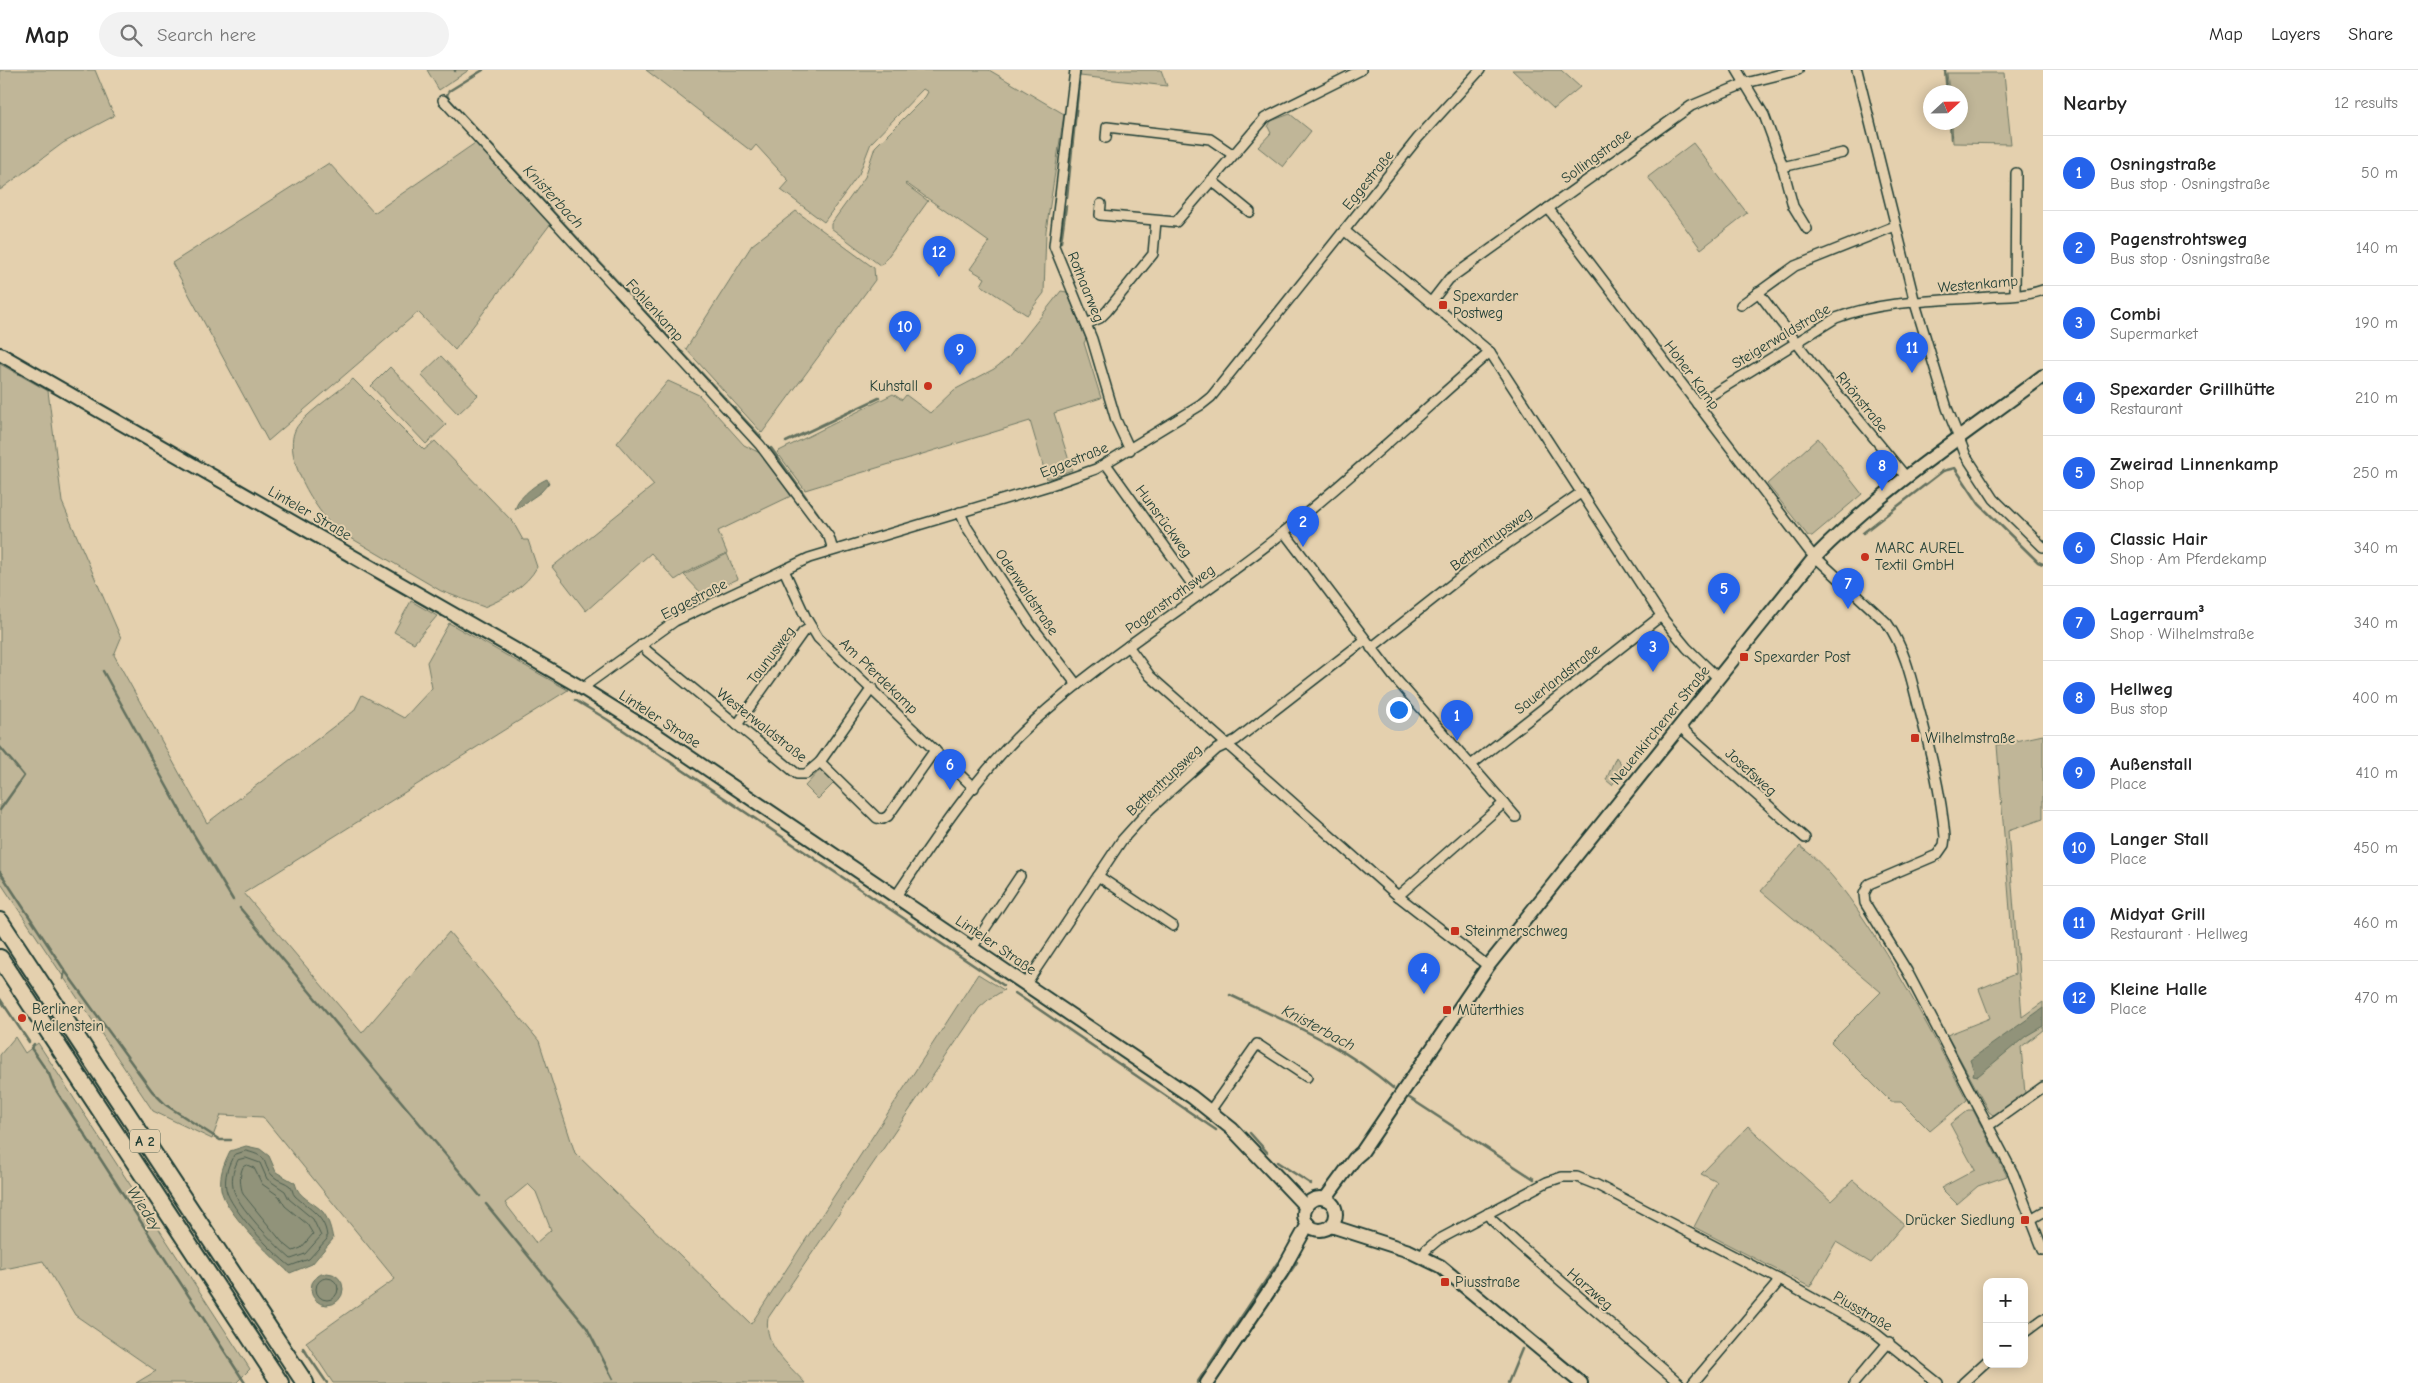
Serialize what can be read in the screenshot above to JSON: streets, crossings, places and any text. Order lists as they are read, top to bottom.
{
  "streets": {
    "highway": ["A 2"],
    "street": [
      "Sollingstraße",
      "Eggestraße",
      "Westenkamp",
      "Rothaarweg",
      "Fohlenkamp",
      "Steigerwaldstraße",
      "Hoher Kamp",
      "Rhönstraße",
      "Linteler Straße",
      "Hunsrückweg",
      "Bettentrupsweg",
      "Odenwaldstraße",
      "Pagenstrothsweg",
      "Taunusweg",
      "Am Pferdekamp",
      "Sauerlandstraße",
      "Westerwaldstraße",
      "Neuenkirchener Straße",
      "Josefsweg",
      "Harzweg",
      "Piusstraße"
    ]
  },
  "crossings": [
    ["Sollingstraße", "Hoher Kamp"],
    ["Eggestraße", "Rothaarweg"],
    ["Eggestraße", "Fohlenkamp"],
    ["Eggestraße", "Linteler Straße"],
    ["Eggestraße", "Hunsrückweg"],
    ["Eggestraße", "Odenwaldstraße"],
    ["Eggestraße", "Am Pferdekamp"],
    ["Eggestraße", "Westerwaldstraße"],
    ["Westenkamp", "Steigerwaldstraße"],
    ["Steigerwaldstraße", "Hoher Kamp"],
    ["Steigerwaldstraße", "Rhönstraße"],
    ["Hoher Kamp", "Neuenkirchener Straße"],
    ["Rhönstraße", "Neuenkirchener Straße"],
    ["Linteler Straße", "Bettentrupsweg"],
    ["Linteler Straße", "Pagenstrothsweg"],
    ["Linteler Straße", "Neuenkirchener Straße"],
    ["Hunsrückweg", "Pagenstrothsweg"],
    ["Odenwaldstraße", "Pagenstrothsweg"],
    ["Pagenstrothsweg", "Am Pferdekamp"],
    ["Taunusweg", "Am Pferdekamp"],
    ["Taunusweg", "Westerwaldstraße"],
    ["Am Pferdekamp", "Westerwaldstraße"],
    ["Neuenkirchener Straße", "Josefsweg"],
    ["Harzweg", "Piusstraße"]
  ],
  "water": ["Knisterbach", "Wiedey"],
  "places": {
    "transit": [
      "Spexarder Postweg",
      "Spexarder Post",
      "Wilhelmstraße",
      "Steinmerschweg",
      "Müterthies",
      "Drücker Siedlung",
      "Piusstraße"
    ],
    "other": ["Kuhstall", "MARC AUREL Textil GmbH", "Berliner Meilenstein"]
  },
  "north": "right",
  "page": {
    "header": "Map",
    "search": "Search here",
    "nav": ["Map", "Layers", "Share"],
    "heading": ["Nearby", "12 results"],
    "list": [
      {
        "mark": "1",
        "name": "Osningstraße",
        "note": "Bus stop · Osningstraße",
        "value": "50 m"
      },
      {
        "mark": "2",
        "name": "Pagenstrohtsweg",
        "note": "Bus stop · Osningstraße",
        "value": "140 m"
      },
      {
        "mark": "3",
        "name": "Combi",
        "note": "Supermarket",
        "value": "190 m"
      },
      {
        "mark": "4",
        "name": "Spexarder Grillhütte",
        "note": "Restaurant",
        "value": "210 m"
      },
      {
        "mark": "5",
        "name": "Zweirad Linnenkamp",
        "note": "Shop",
        "value": "250 m"
      },
      {
        "mark": "6",
        "name": "Classic Hair",
        "note": "Shop · Am Pferdekamp",
        "value": "340 m"
      },
      {
        "mark": "7",
        "name": "Lagerraum³",
        "note": "Shop · Wilhelmstraße",
        "value": "340 m"
      },
      {
        "mark": "8",
        "name": "Hellweg",
        "note": "Bus stop",
        "value": "400 m"
      },
      {
        "mark": "9",
        "name": "Außenstall",
        "note": "Place",
        "value": "410 m"
      },
      {
        "mark": "10",
        "name": "Langer Stall",
        "note": "Place",
        "value": "450 m"
      },
      {
        "mark": "11",
        "name": "Midyat Grill",
        "note": "Restaurant · Hellweg",
        "value": "460 m"
      },
      {
        "mark": "12",
        "name": "Kleine Halle",
        "note": "Place",
        "value": "470 m"
      }
    ],
    "pins": [
      "12",
      "10",
      "11",
      "9",
      "8",
      "2",
      "7",
      "5",
      "3",
      "1",
      "6",
      "4"
    ],
    "map_buttons": ["+", "−"]
  }
}
